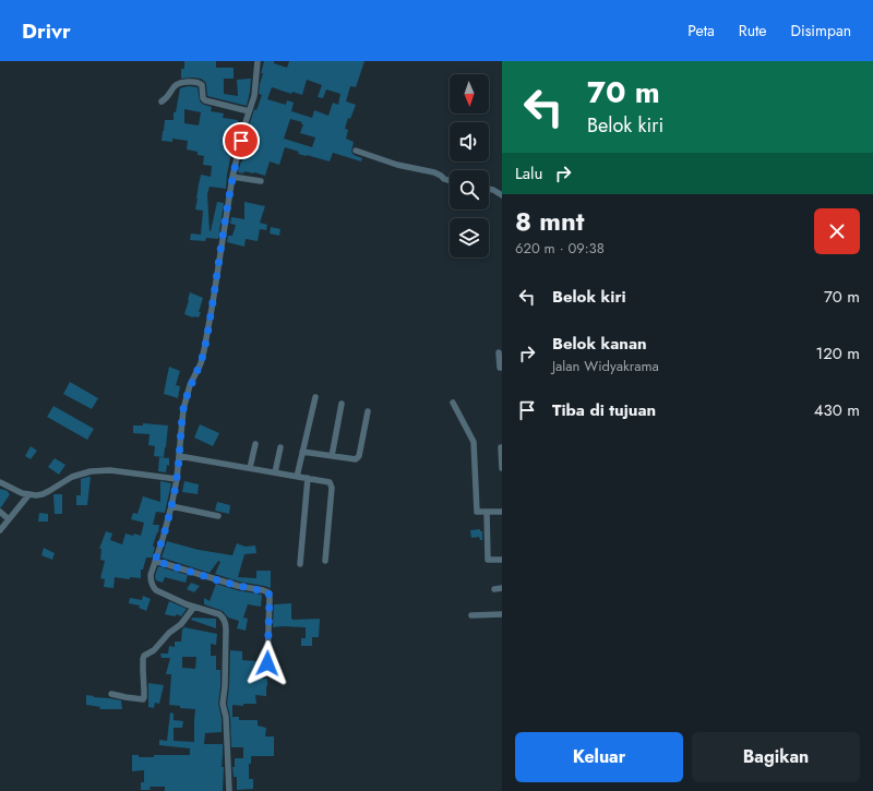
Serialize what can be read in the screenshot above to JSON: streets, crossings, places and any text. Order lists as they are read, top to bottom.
{
  "north": "bottom",
  "page": {
    "header": "Drivr",
    "nav": ["Peta", "Rute", "Disimpan"],
    "turn": ["70 m", "Belok kiri"],
    "then": "Lalu",
    "heading": ["8 mnt", "620 m · 09:38"],
    "list": [
      {
        "name": "Belok kiri",
        "value": "70 m"
      },
      {
        "name": "Belok kanan",
        "note": "Jalan Widyakrama",
        "value": "120 m"
      },
      {
        "name": "Tiba di tujuan",
        "value": "430 m"
      }
    ],
    "buttons": ["Keluar", "Bagikan"]
  }
}
